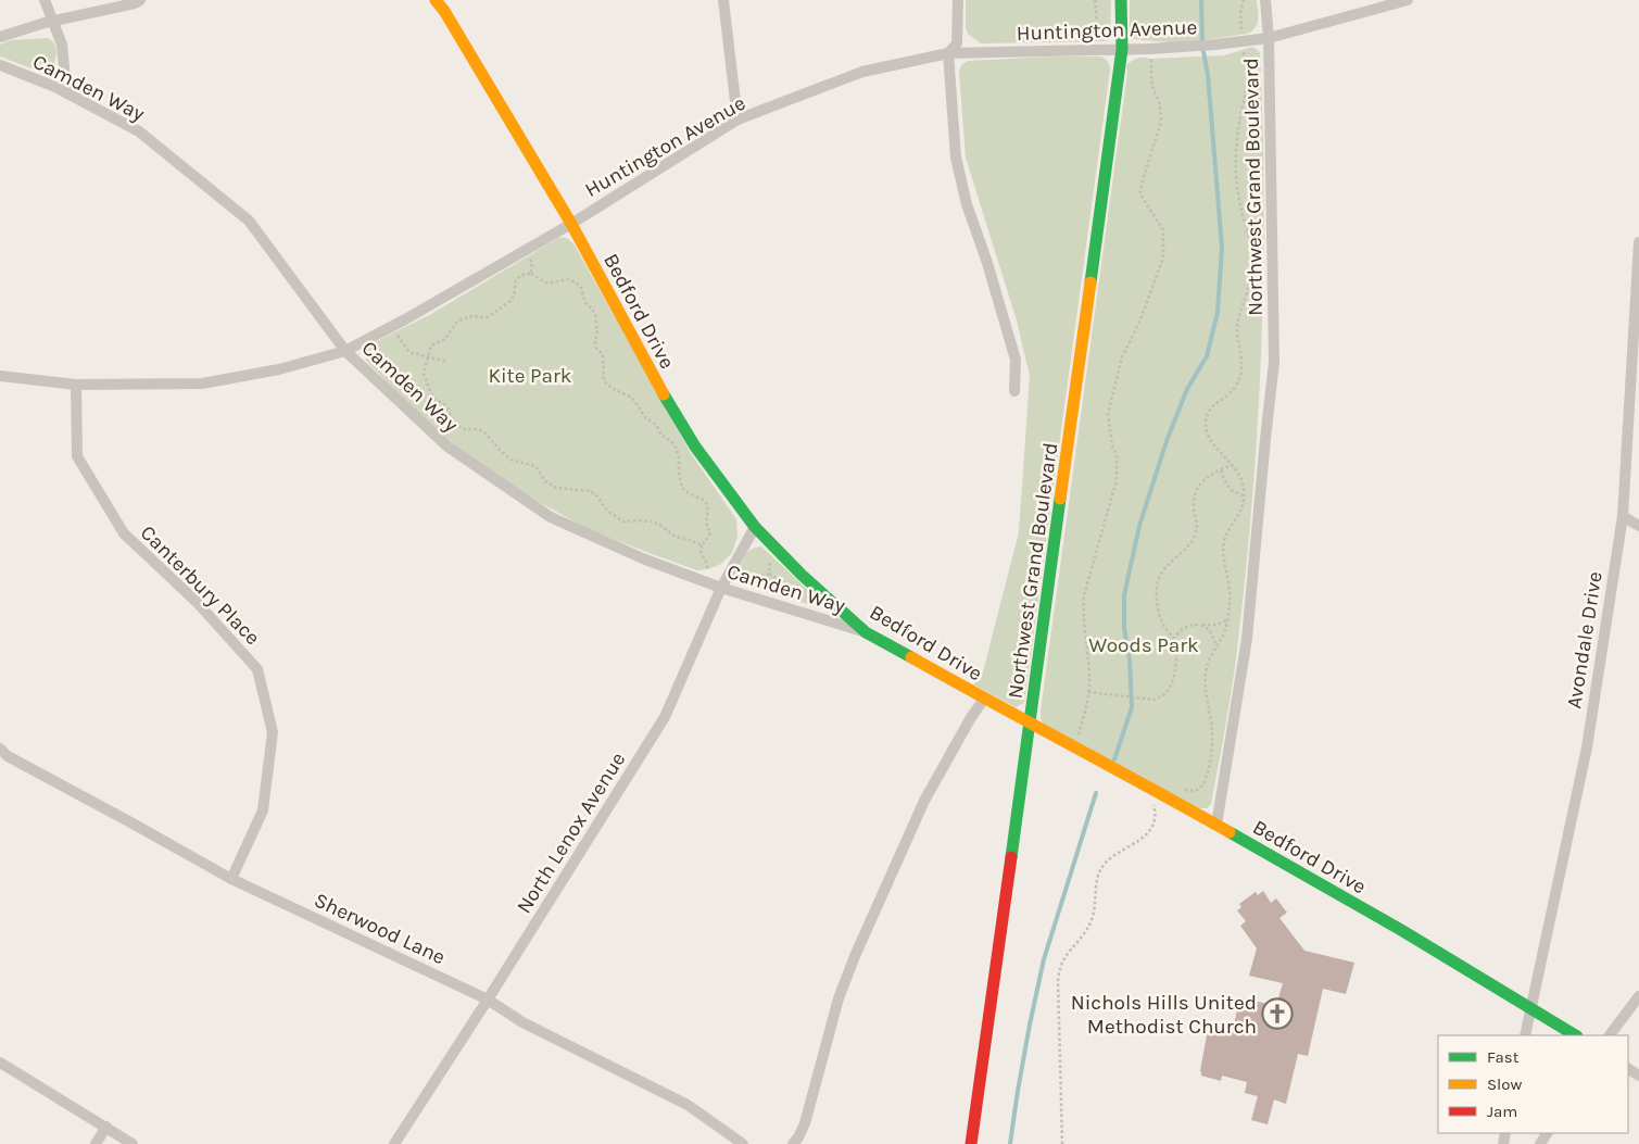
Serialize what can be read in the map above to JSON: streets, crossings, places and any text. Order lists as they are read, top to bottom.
{
  "streets": {
    "street": [
      "Huntington Avenue",
      "Camden Way",
      "Northwest Grand Boulevard",
      "Bedford Drive",
      "Canterbury Place",
      "Avondale Drive",
      "North Lenox Avenue",
      "Sherwood Lane"
    ]
  },
  "crossings": [
    ["Huntington Avenue", "Camden Way"],
    ["Huntington Avenue", "Northwest Grand Boulevard"],
    ["Huntington Avenue", "Bedford Drive"],
    ["Huntington Avenue", "Canterbury Place"],
    ["Camden Way", "Bedford Drive"],
    ["Camden Way", "North Lenox Avenue"],
    ["Northwest Grand Boulevard", "Bedford Drive"],
    ["Bedford Drive", "Avondale Drive"],
    ["Bedford Drive", "North Lenox Avenue"],
    ["Canterbury Place", "Sherwood Lane"],
    ["North Lenox Avenue", "Sherwood Lane"]
  ],
  "parks": ["Kite Park", "Woods Park"],
  "places": {
    "church": ["Nichols Hills United Methodist Church"]
  },
  "legend": ["Fast", "Slow", "Jam"]
}
